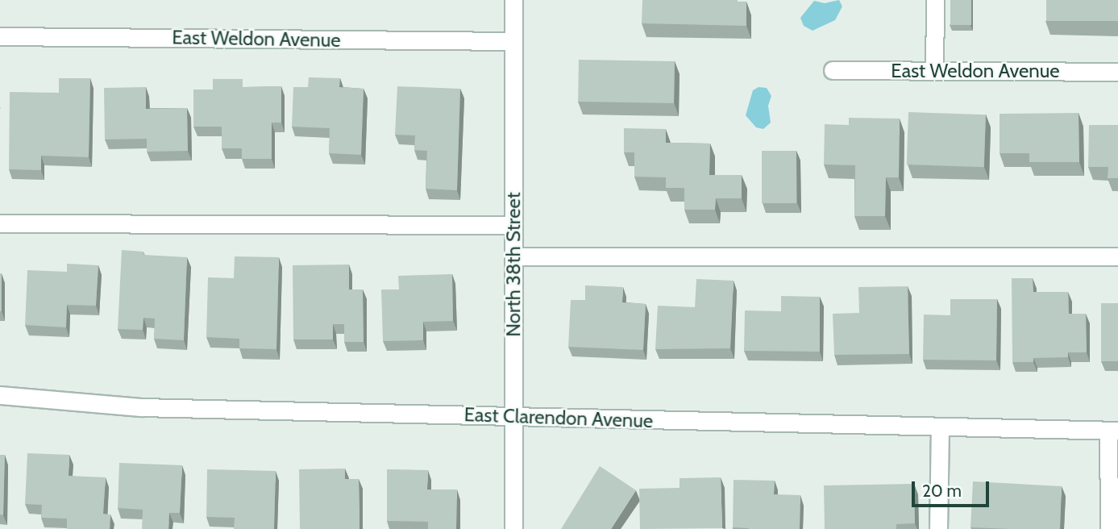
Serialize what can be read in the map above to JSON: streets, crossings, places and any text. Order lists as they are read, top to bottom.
{
  "streets": {
    "street": ["East Weldon Avenue", "North 38th Street", "East Clarendon Avenue"]
  },
  "crossings": [
    ["East Weldon Avenue", "North 38th Street"],
    ["North 38th Street", "East Clarendon Avenue"]
  ],
  "scale_bar": "20 m"
}
